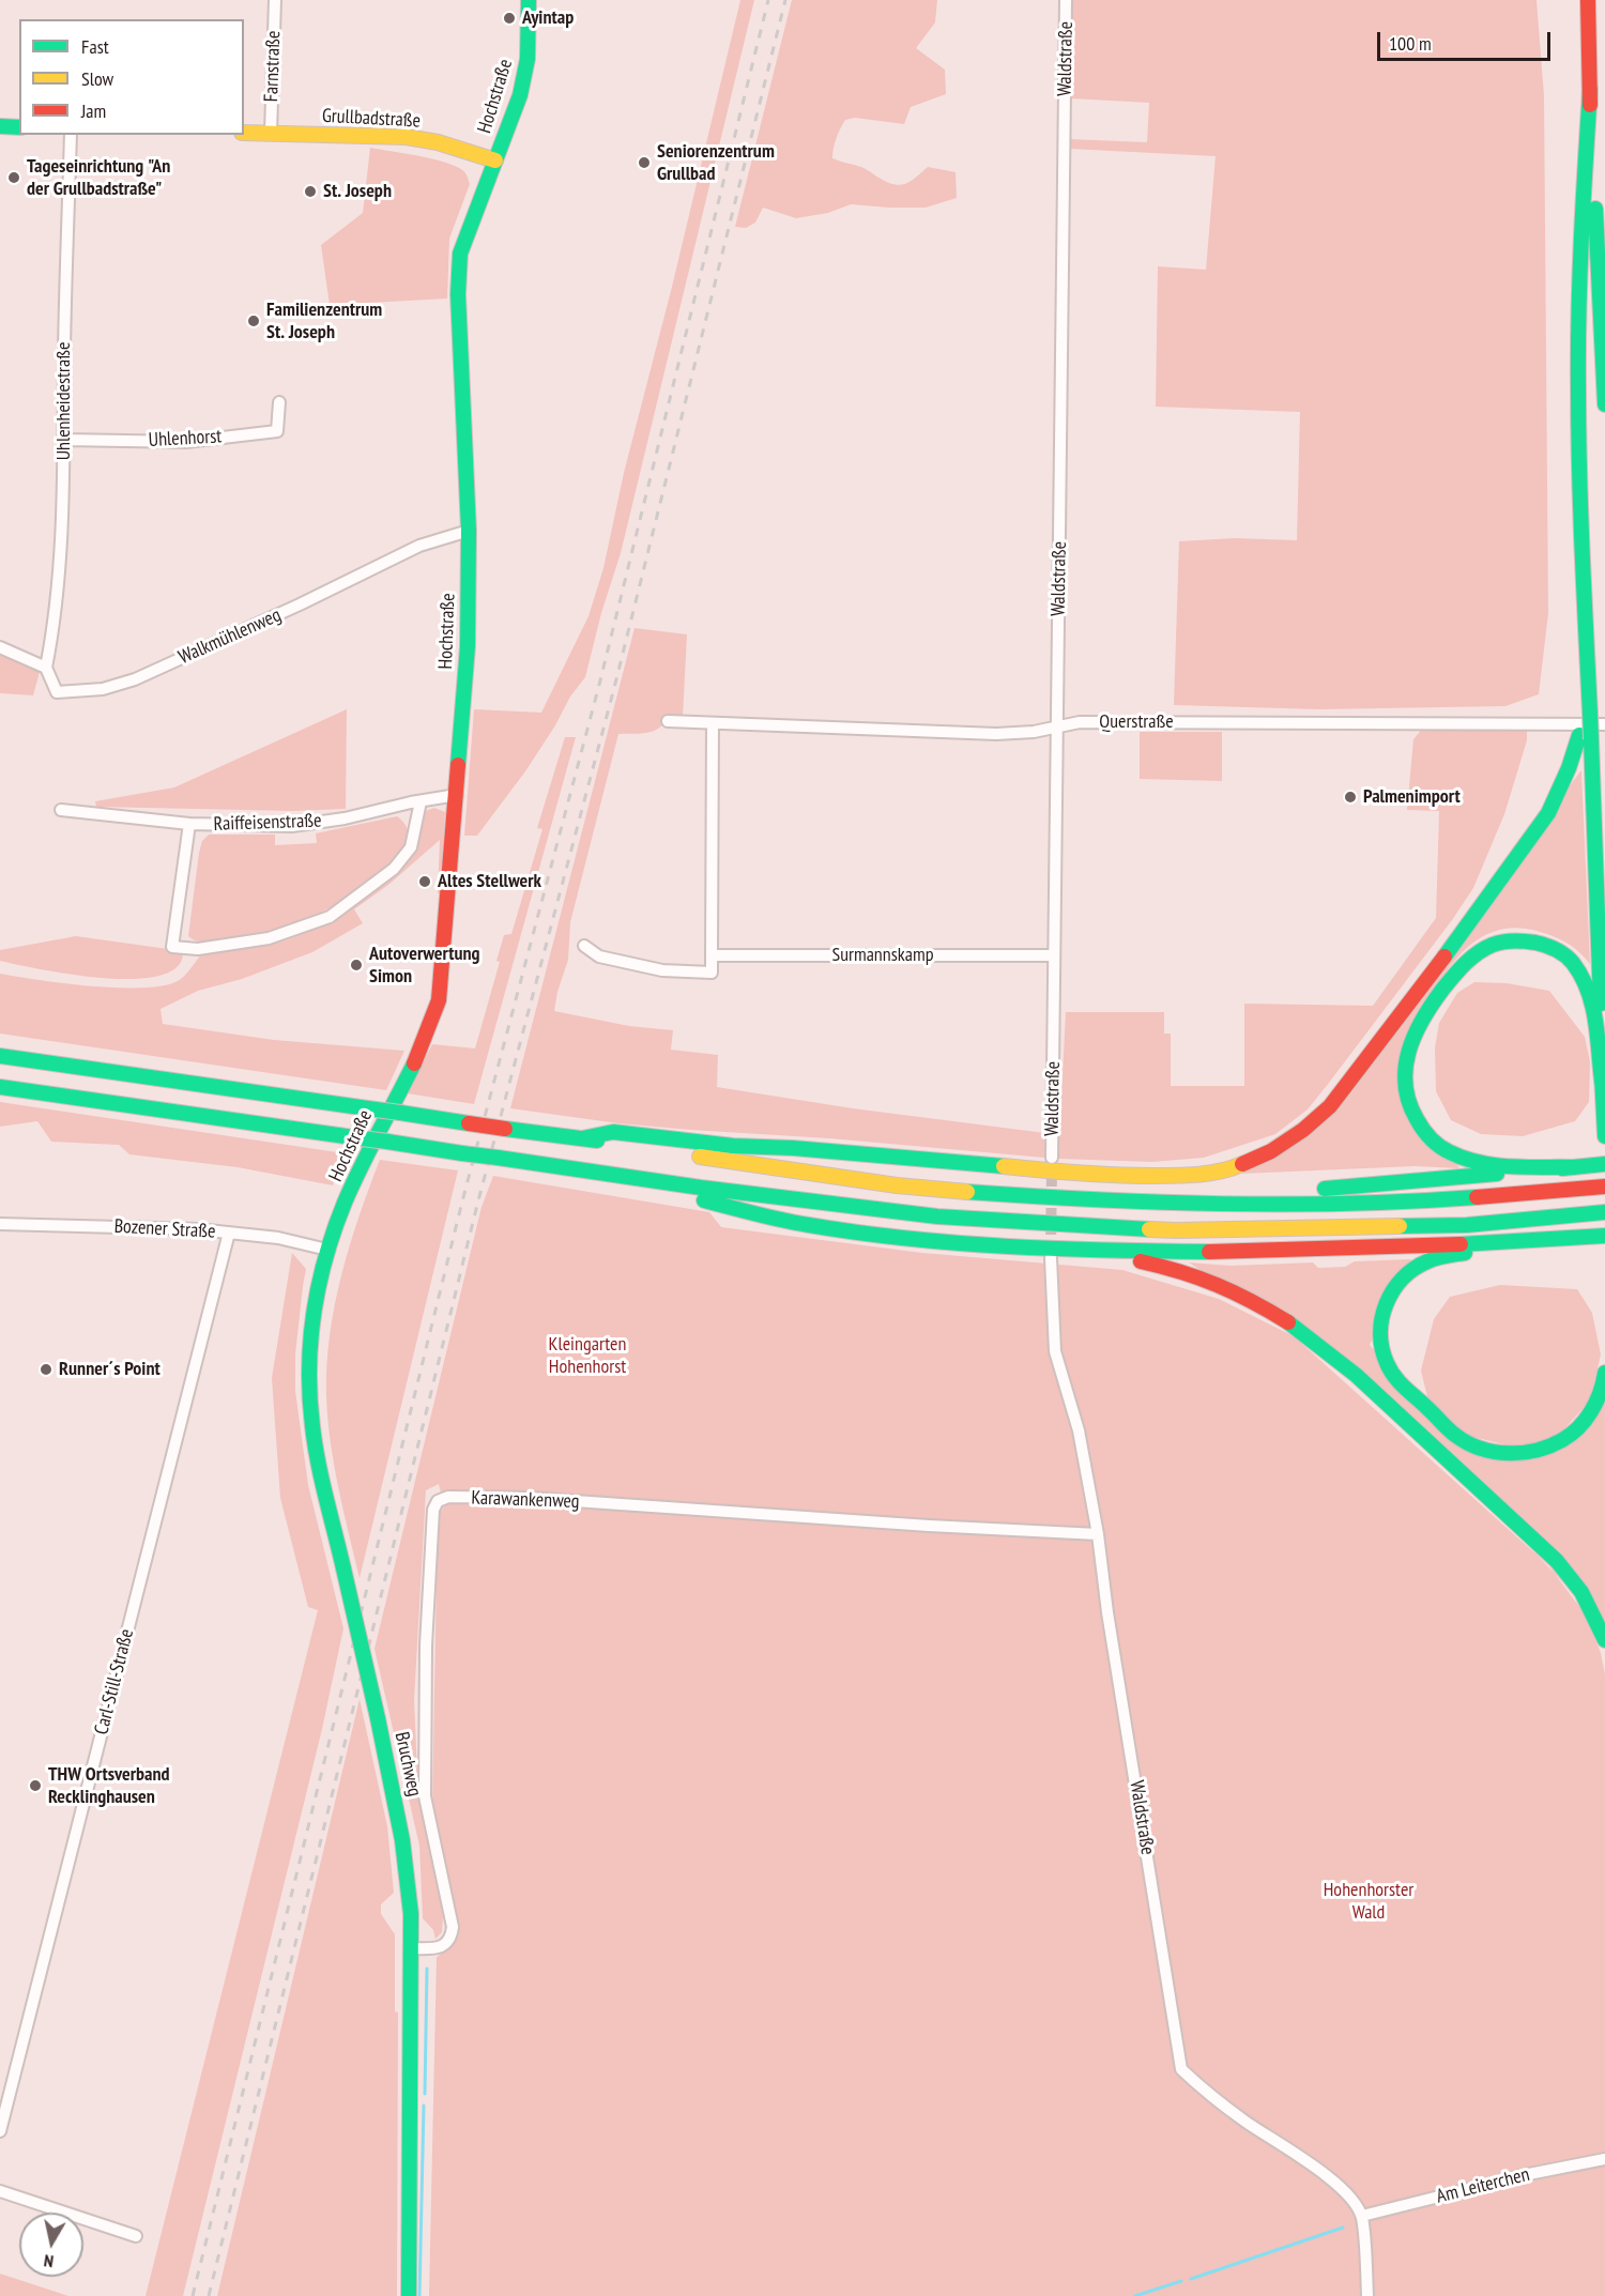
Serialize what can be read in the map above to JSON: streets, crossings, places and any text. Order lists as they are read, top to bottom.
{
  "streets": {
    "main road": ["Hochstraße", "Grullbadstraße", "Bruchweg"],
    "street": [
      "Waldstraße",
      "Farnstraße",
      "Uhlenheidestraße",
      "Uhlenhorst",
      "Walkmühlenweg",
      "Querstraße",
      "Raiffeisenstraße",
      "Surmannskamp",
      "Bozener Straße",
      "Karawankenweg",
      "Carl-Still-Straße",
      "Am Leiterchen"
    ]
  },
  "crossings": [
    ["Waldstraße", "Querstraße"],
    ["Waldstraße", "Surmannskamp"],
    ["Waldstraße", "Karawankenweg"],
    ["Waldstraße", "Am Leiterchen"],
    ["Farnstraße", "Grullbadstraße"],
    ["Hochstraße", "Grullbadstraße"],
    ["Hochstraße", "Walkmühlenweg"],
    ["Hochstraße", "Raiffeisenstraße"],
    ["Hochstraße", "Bozener Straße"],
    ["Hochstraße", "Bruchweg"],
    ["Uhlenheidestraße", "Uhlenhorst"],
    ["Uhlenheidestraße", "Walkmühlenweg"],
    ["Bozener Straße", "Carl-Still-Straße"],
    ["Bozener Straße", "Bruchweg"],
    ["Karawankenweg", "Bruchweg"]
  ],
  "parks": ["Kleingarten Hohenhorst", "Hohenhorster Wald"],
  "places": [
    "Ayintap",
    "Seniorenzentrum Grullbad",
    "Tageseinrichtung \"An der Grullbadstraße\"",
    "St. Joseph",
    "Familienzentrum St. Joseph",
    "Palmenimport",
    "Altes Stellwerk",
    "Autoverwertung Simon",
    "Runner´s Point",
    "THW Ortsverband Recklinghausen"
  ],
  "legend": ["Fast", "Slow", "Jam"],
  "scale_bar": "100 m",
  "north": "bottom"
}
